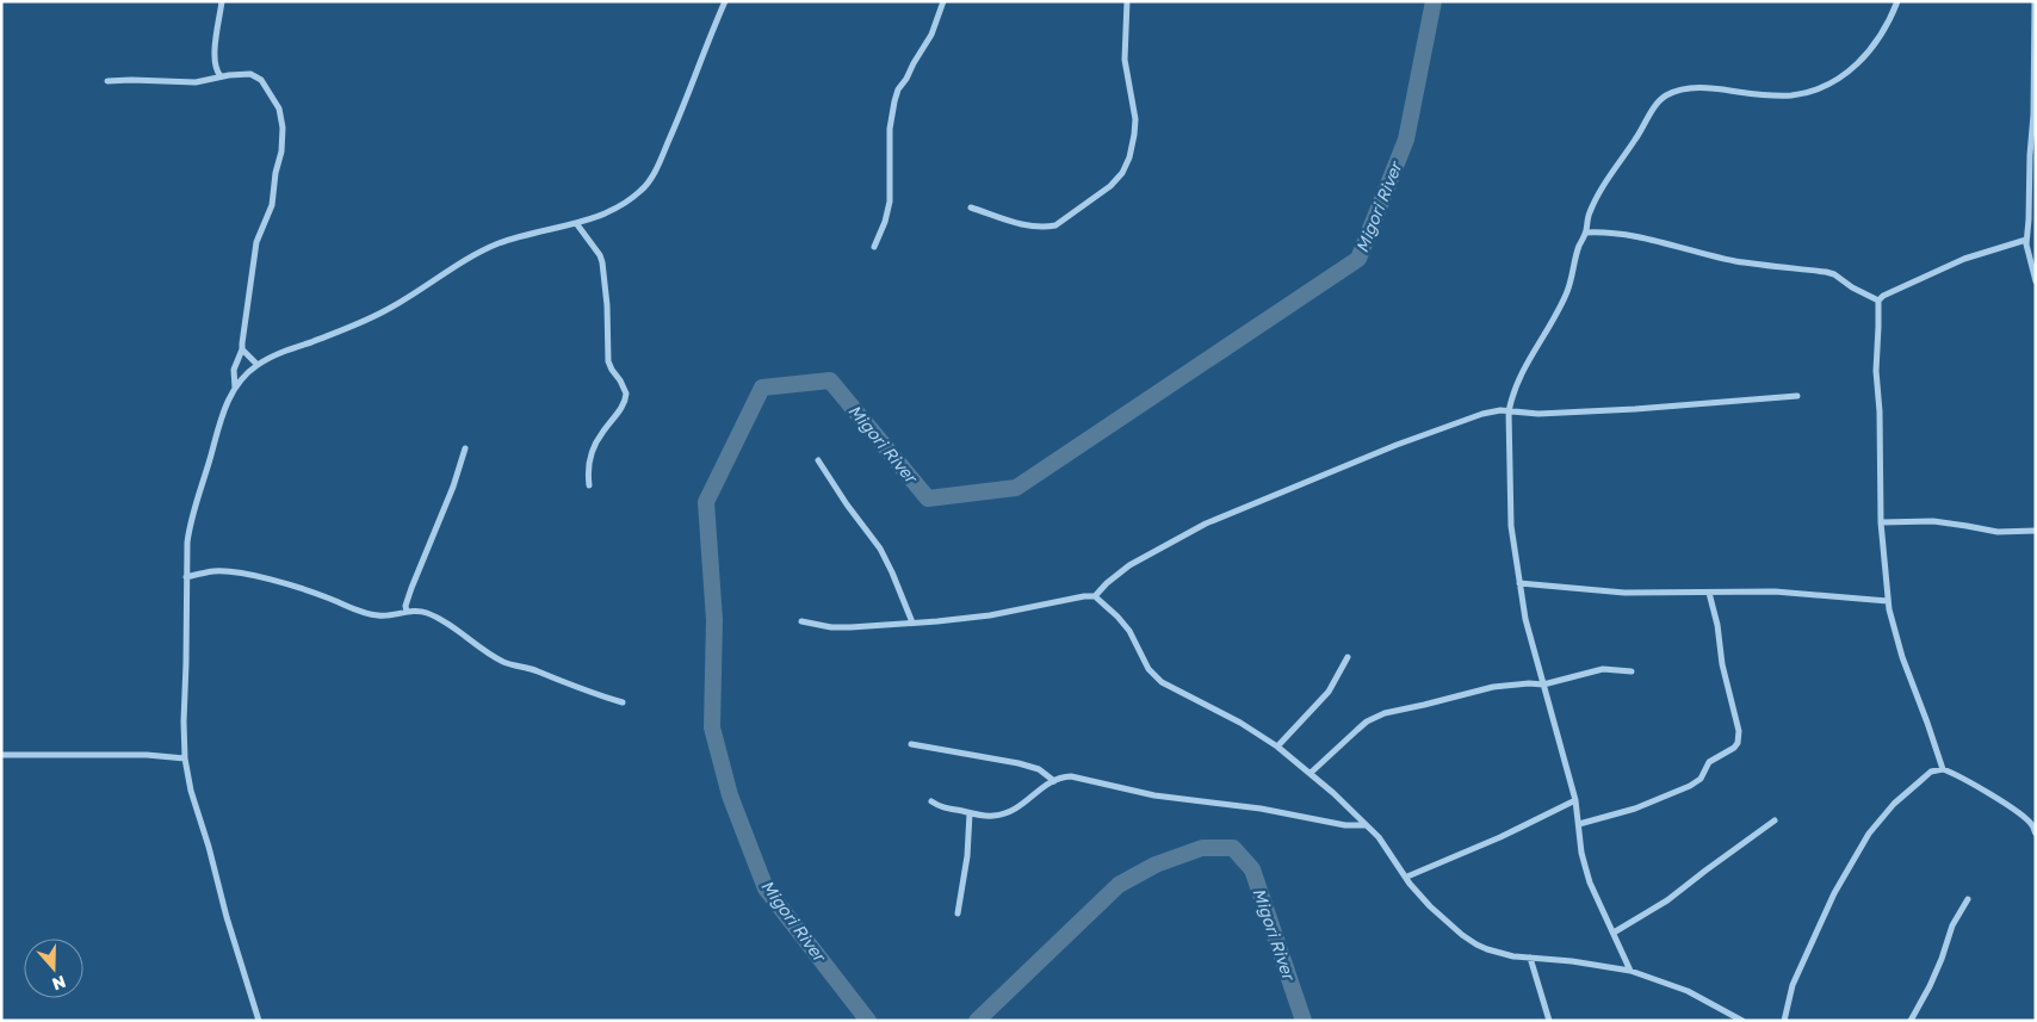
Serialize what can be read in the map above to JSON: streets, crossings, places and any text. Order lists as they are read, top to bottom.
{
  "water": ["Migori River"],
  "north": "bottom"
}
